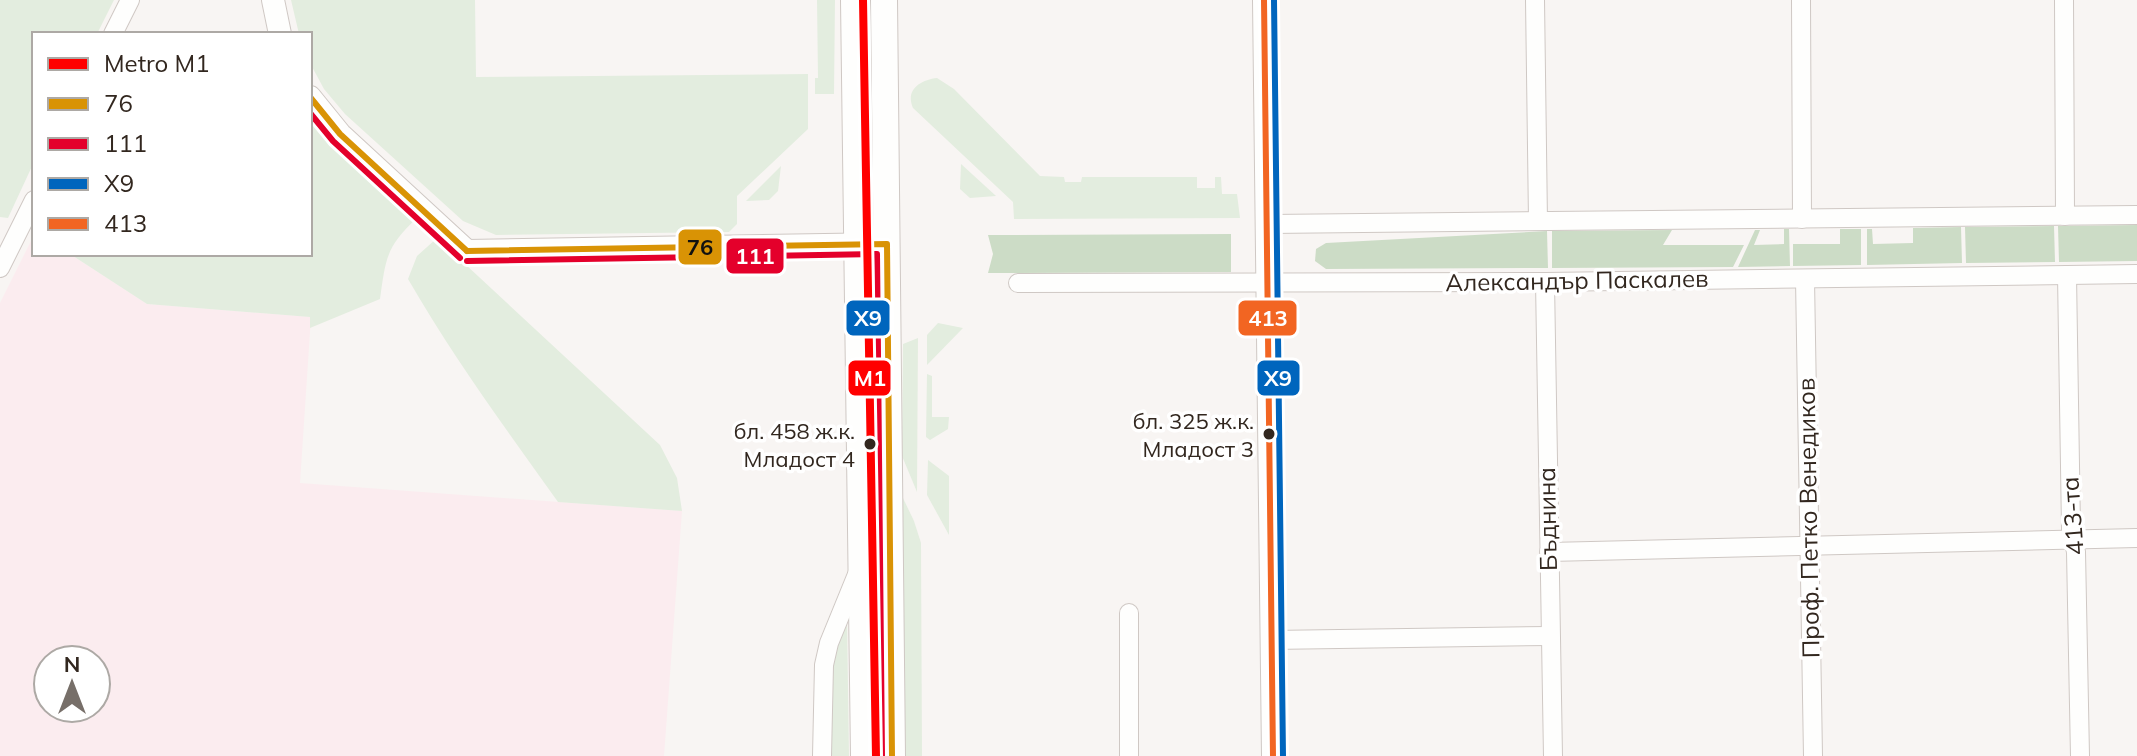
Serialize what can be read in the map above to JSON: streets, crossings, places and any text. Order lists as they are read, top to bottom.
{
  "streets": {
    "street": [
      "Александър Паскалев",
      "413-та",
      "Проф. Петко Венедиков",
      "Бъднина"
    ]
  },
  "crossings": [
    ["Александър Паскалев", "413-та"],
    ["Александър Паскалев", "Проф. Петко Венедиков"],
    ["Александър Паскалев", "Бъднина"]
  ],
  "places": ["бл. 325 ж.к. Младост 3", "бл. 458 ж.к. Младост 4"],
  "lines": [
    "metro line M1",
    "transit line Х9",
    "transit line 413",
    "transit line 76",
    "transit line 111"
  ],
  "legend": [
    "Metro M1",
    "76",
    "111",
    "Х9",
    "413"
  ],
  "north": "top"
}
